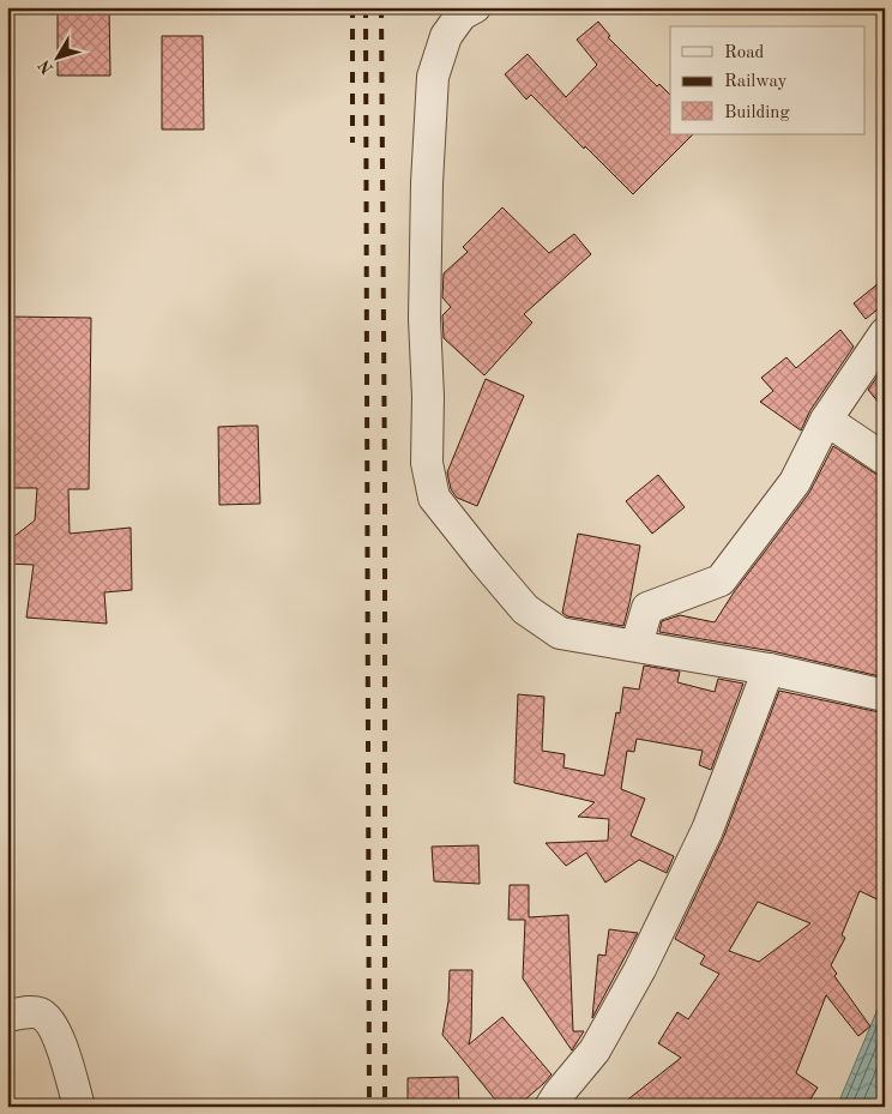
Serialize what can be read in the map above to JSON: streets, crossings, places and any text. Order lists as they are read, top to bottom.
{
  "legend": ["Road", "Railway", "Building"],
  "north": "bottom left"
}
